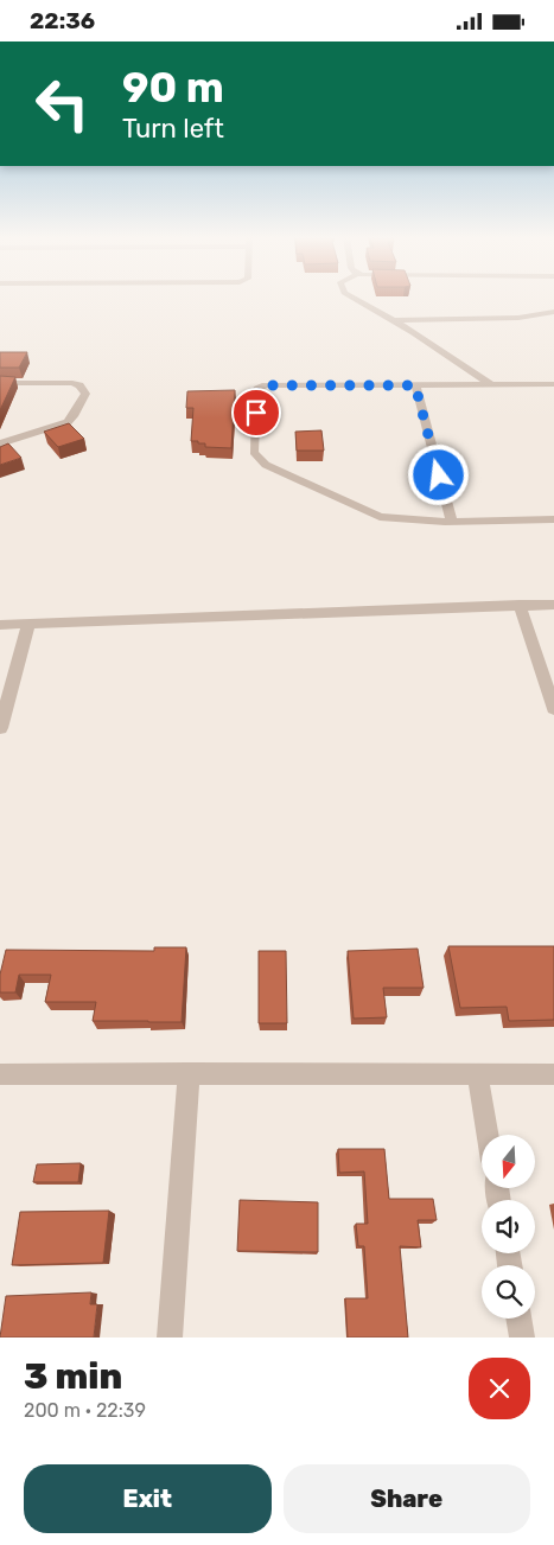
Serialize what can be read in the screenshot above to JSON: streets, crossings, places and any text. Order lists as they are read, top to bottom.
{
  "north": "bottom",
  "page": {
    "status": "22:36",
    "turn": ["90 m", "Turn left"],
    "heading": ["3 min", "200 m · 22:39"],
    "buttons": ["Exit", "Share"]
  }
}
